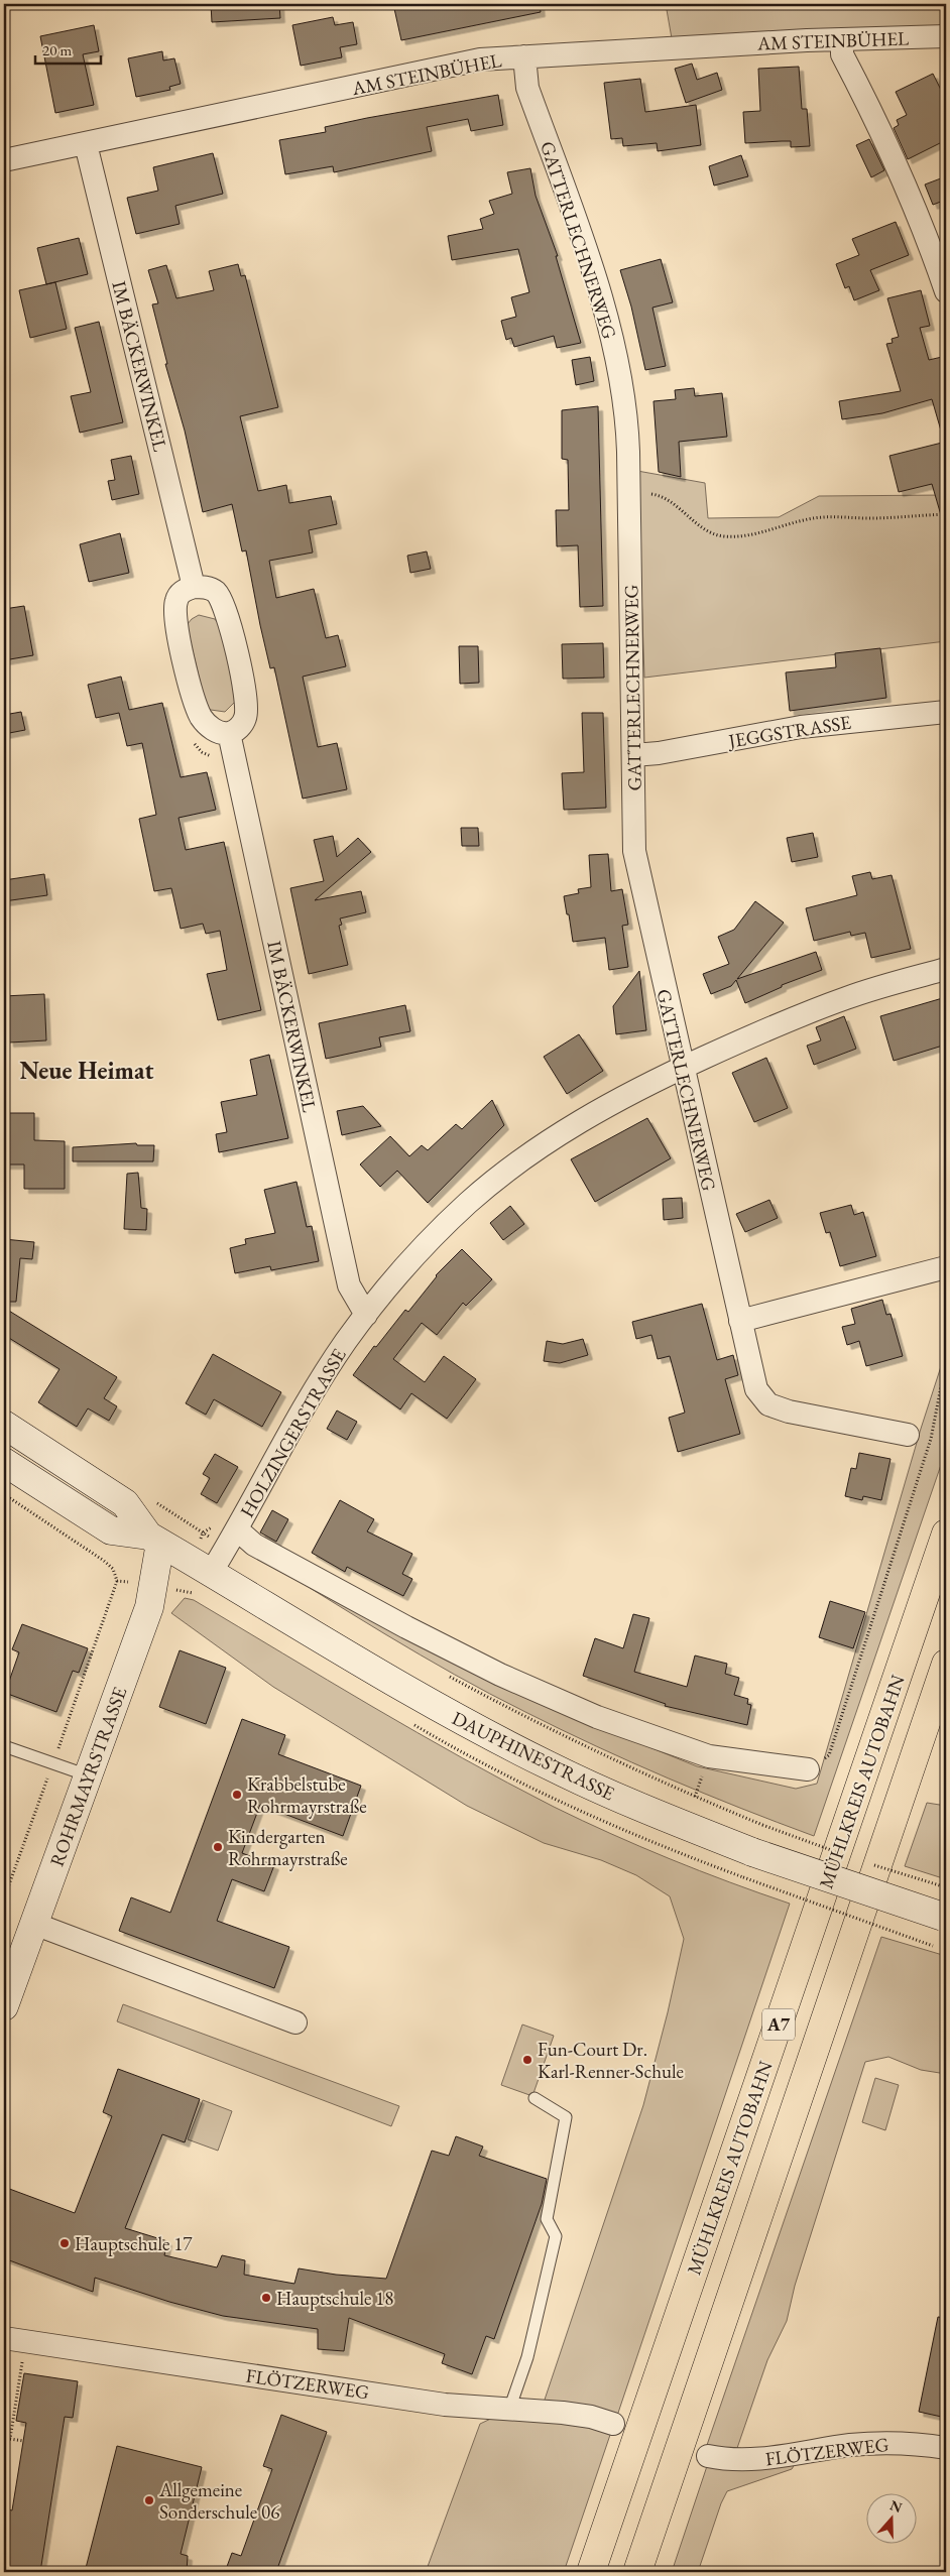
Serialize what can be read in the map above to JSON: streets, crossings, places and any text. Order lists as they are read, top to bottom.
{
  "streets": {
    "highway": ["MÜHLKREIS AUTOBAHN", "A7"],
    "main road": ["DAUPHINESTRASSE", "ROHRMAYRSTRASSE"],
    "street": [
      "AM STEINBÜHEL",
      "GATTERLECHNERWEG",
      "IM BÄCKERWINKEL",
      "JEGGSTRASSE",
      "HOLZINGERSTRASSE",
      "FLÖTZERWEG"
    ]
  },
  "crossings": [
    ["AM STEINBÜHEL", "GATTERLECHNERWEG"],
    ["AM STEINBÜHEL", "IM BÄCKERWINKEL"],
    ["GATTERLECHNERWEG", "JEGGSTRASSE"],
    ["GATTERLECHNERWEG", "HOLZINGERSTRASSE"],
    ["IM BÄCKERWINKEL", "HOLZINGERSTRASSE"],
    ["HOLZINGERSTRASSE", "DAUPHINESTRASSE"],
    ["DAUPHINESTRASSE", "ROHRMAYRSTRASSE"]
  ],
  "districts": ["Neue Heimat"],
  "places": [
    "Krabbelstube Rohrmayrstraße",
    "Kindergarten Rohrmayrstraße",
    "Fun-Court Dr. Karl-Renner-Schule",
    "Hauptschule 17",
    "Hauptschule 18",
    "Allgemeine Sonderschule 06"
  ],
  "scale_bar": "20 m",
  "north": "top"
}
